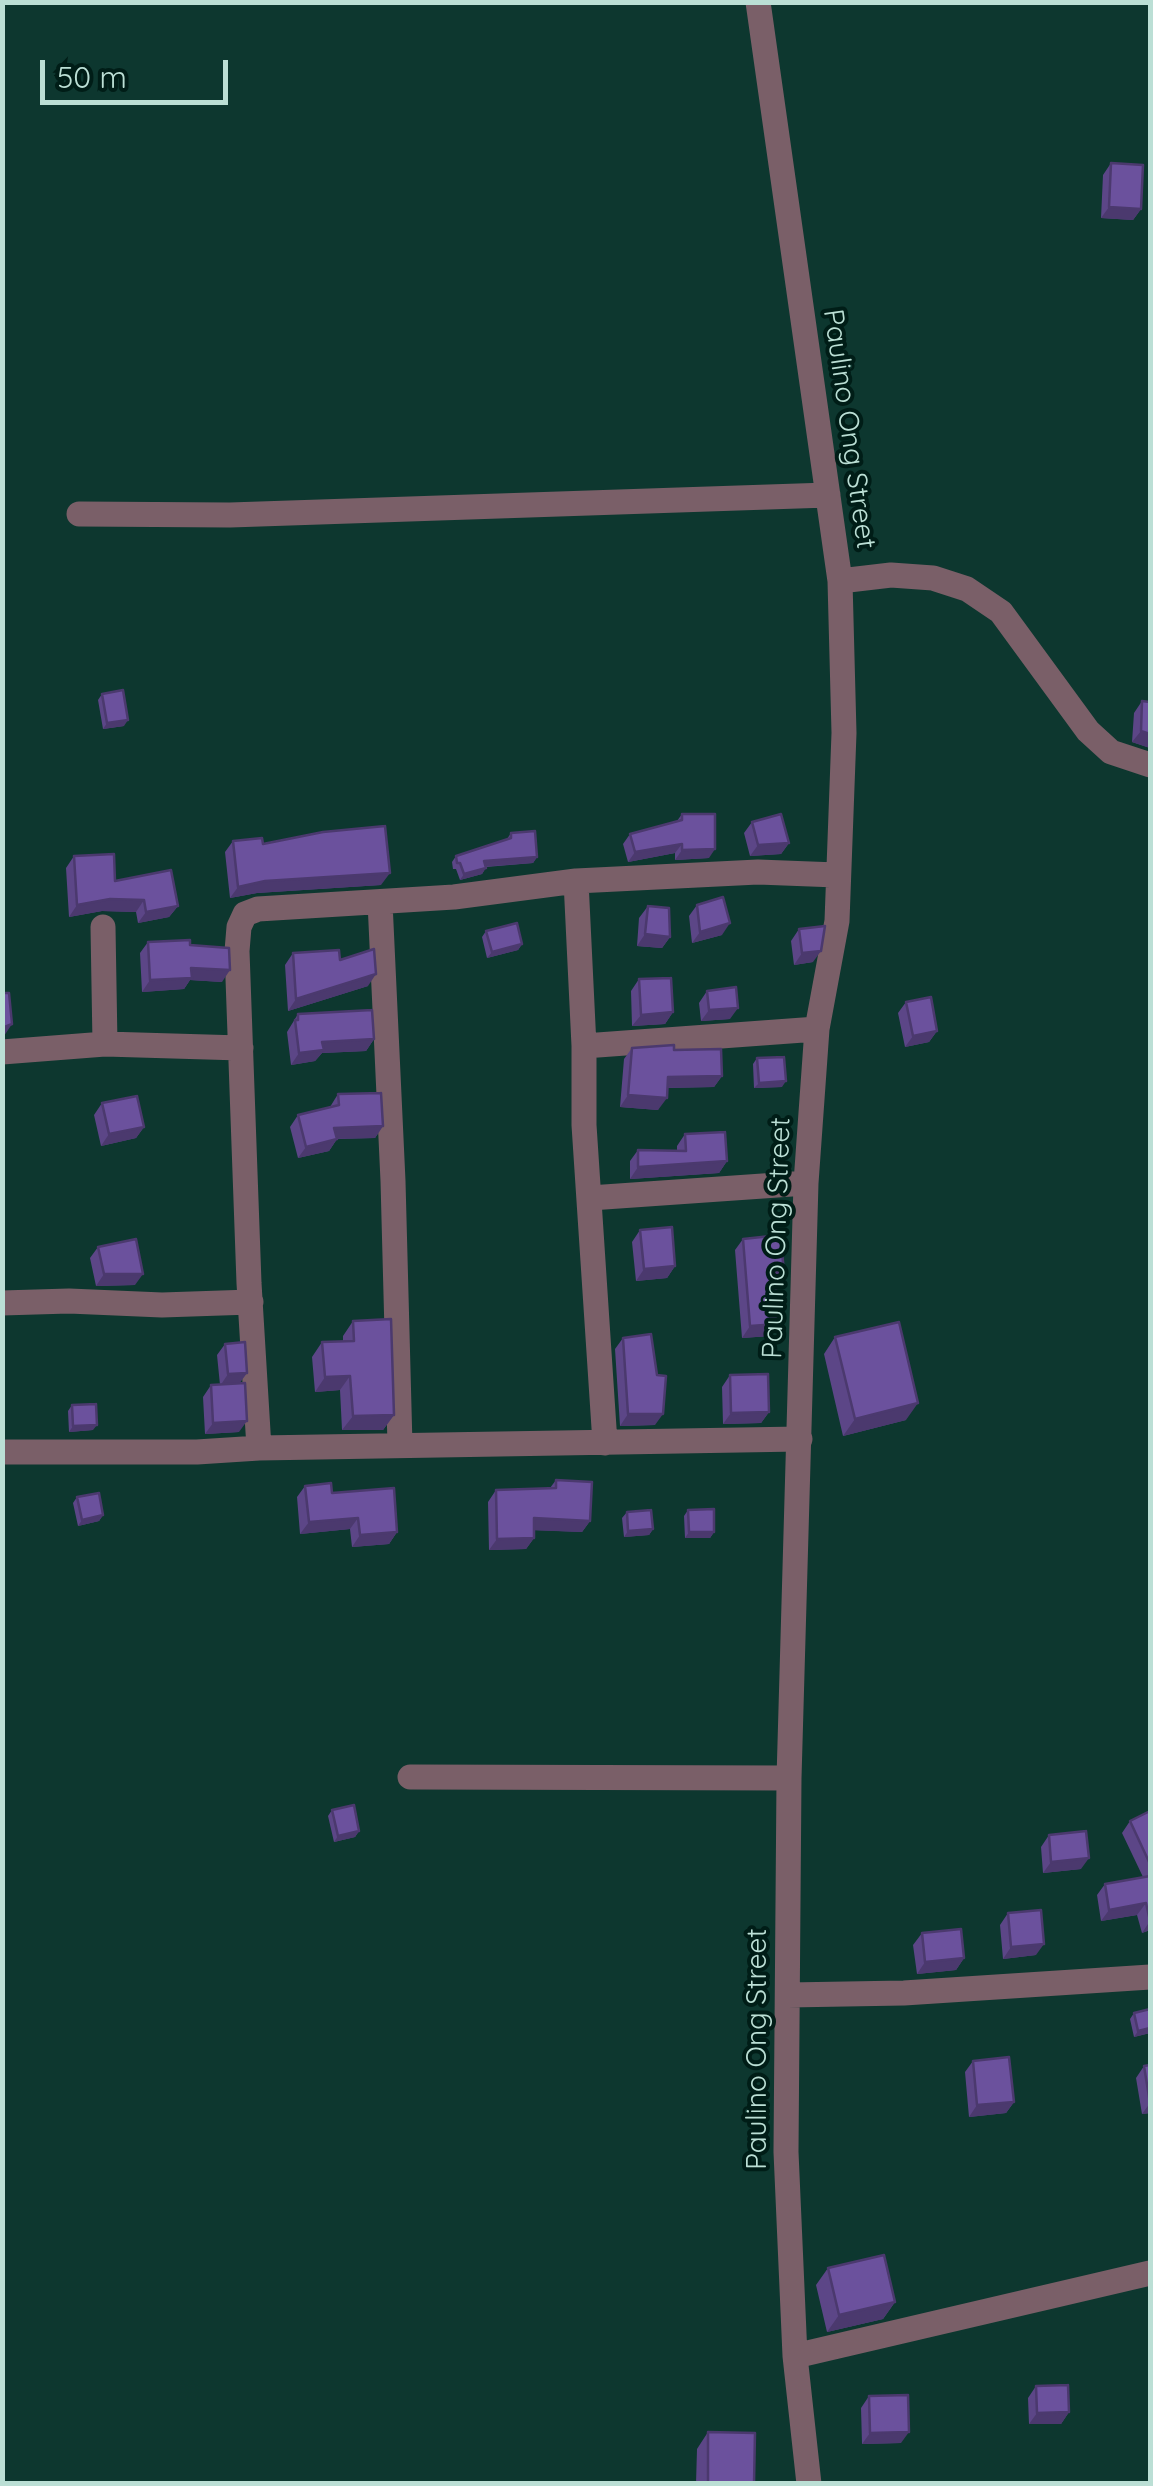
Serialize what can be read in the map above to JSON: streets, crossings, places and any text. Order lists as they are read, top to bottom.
{
  "streets": {
    "street": ["Paulino Ong Street"]
  },
  "scale_bar": "50 m"
}
